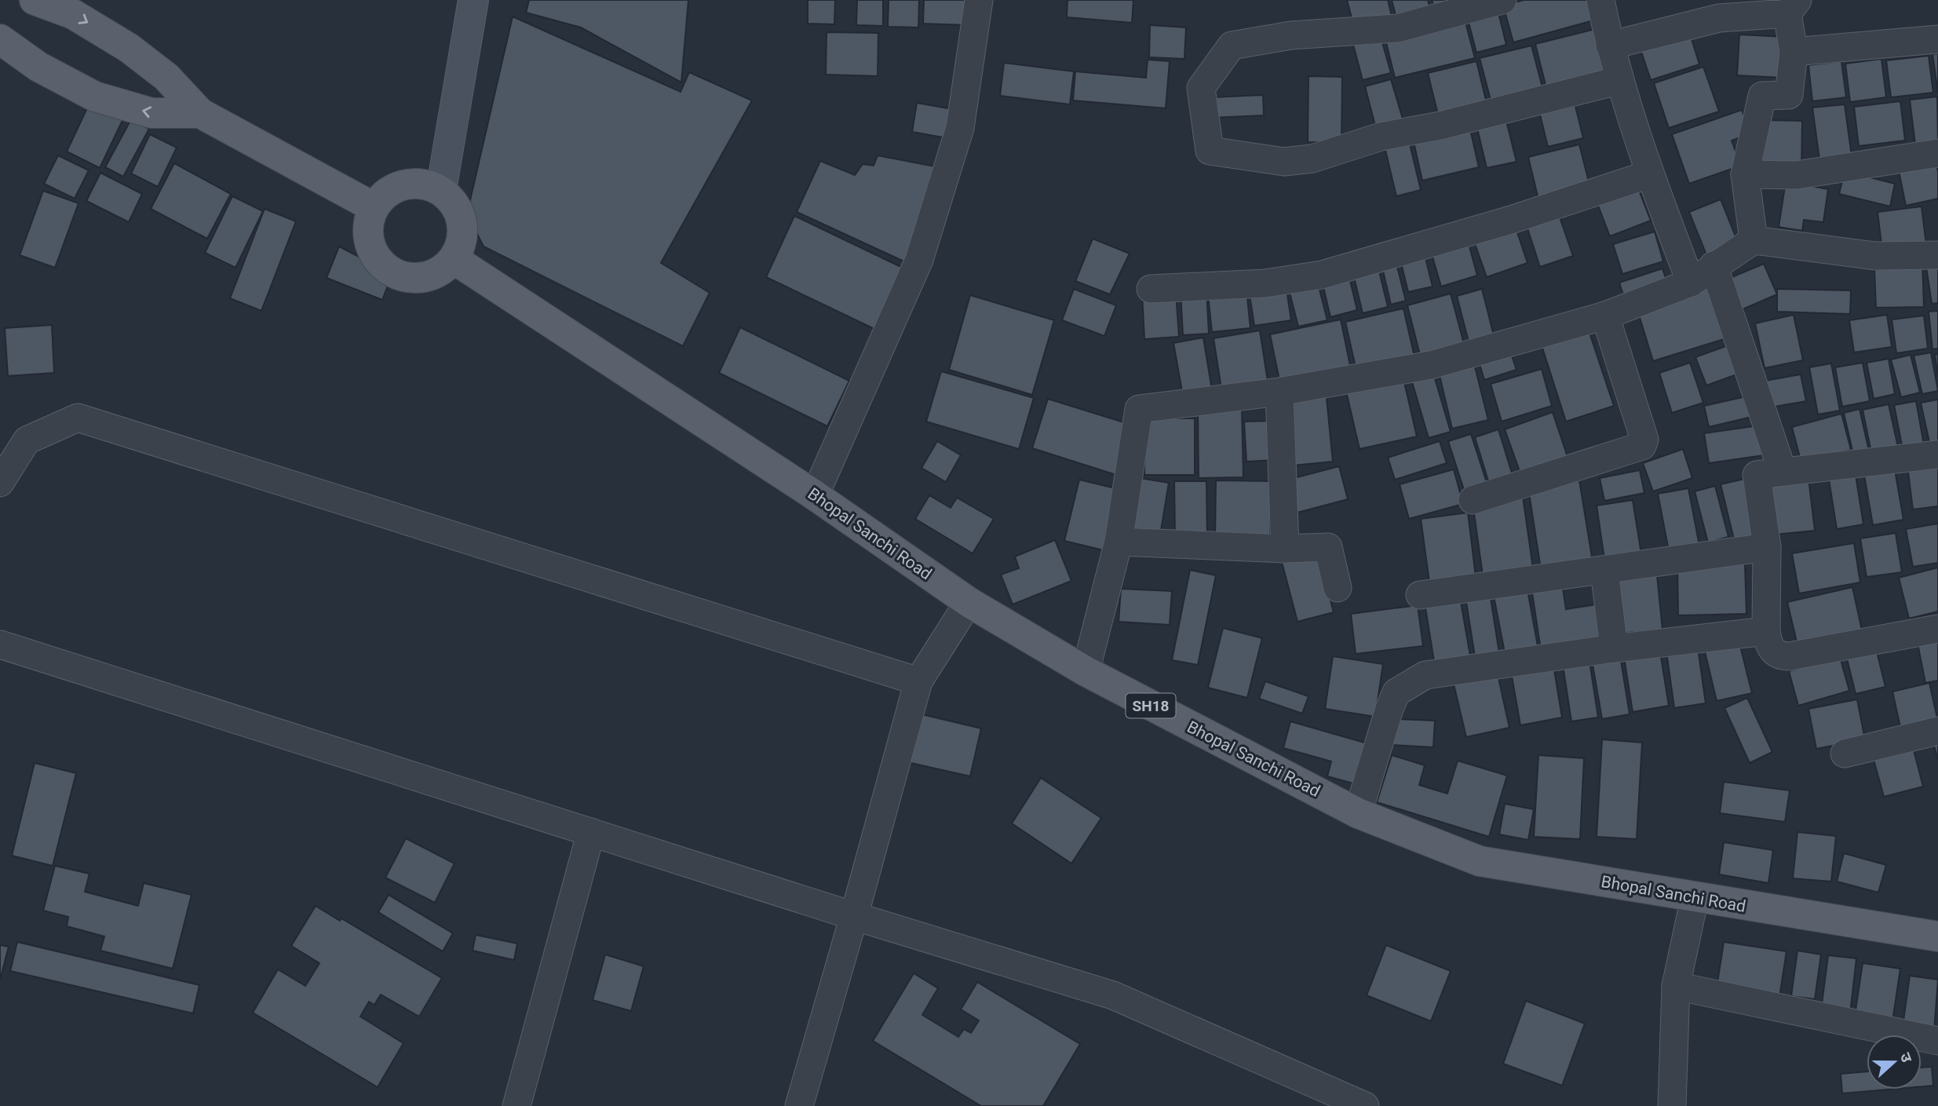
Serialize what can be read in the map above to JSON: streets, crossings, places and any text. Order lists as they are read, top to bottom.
{
  "streets": {
    "main road": ["Bhopal Sanchi Road", "SH18"]
  },
  "north": "right"
}
